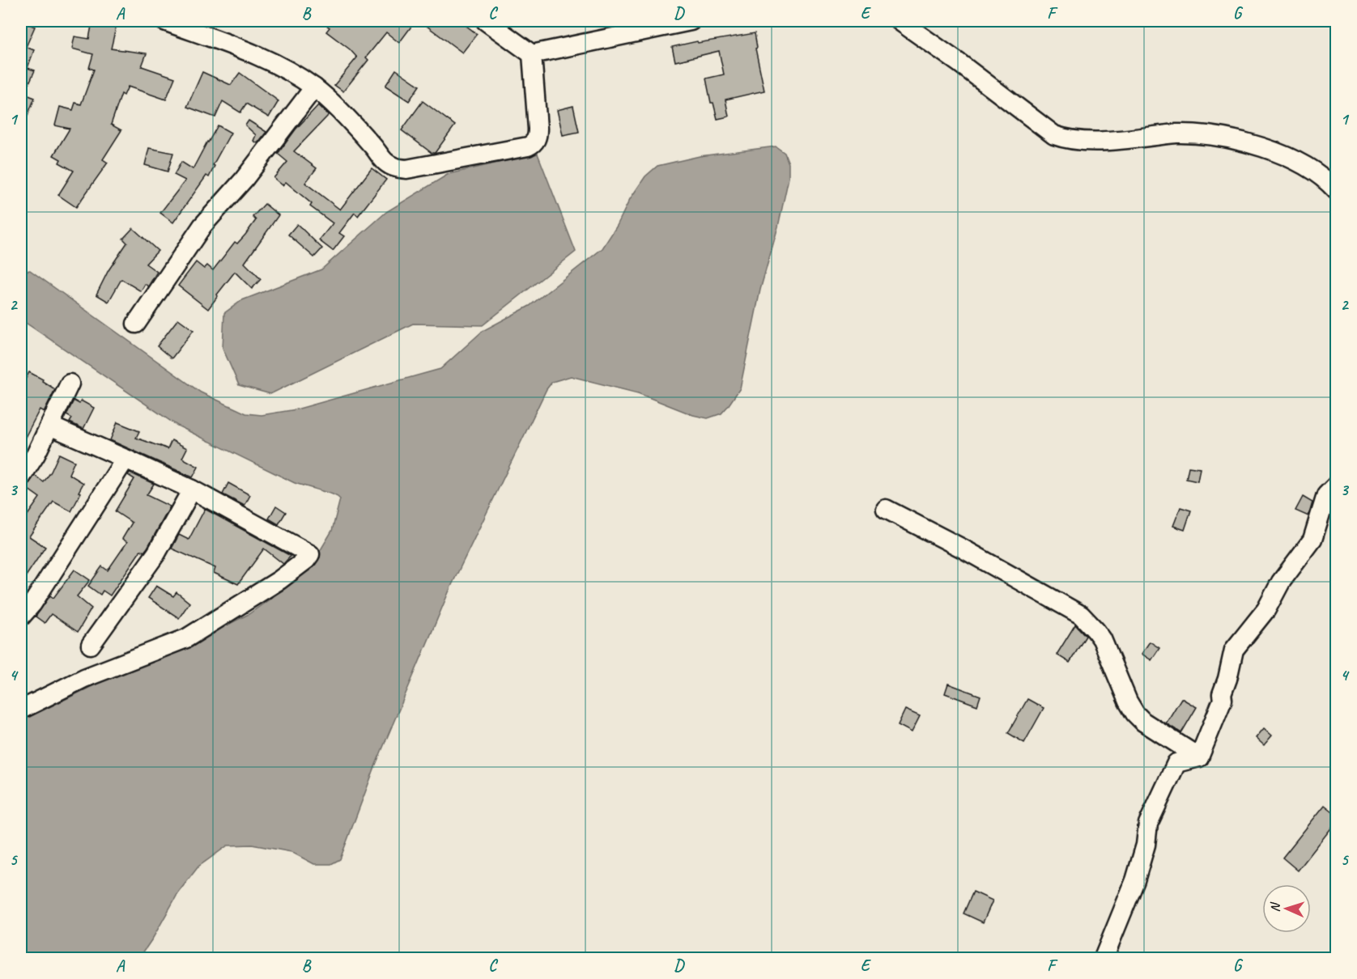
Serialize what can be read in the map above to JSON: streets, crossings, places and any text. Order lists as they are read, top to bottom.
{
  "north": "left",
  "grid": {
    "columns": [
      "A",
      "B",
      "C",
      "D",
      "E",
      "F",
      "G"
    ],
    "rows": [
      "1",
      "2",
      "3",
      "4",
      "5"
    ]
  }
}
